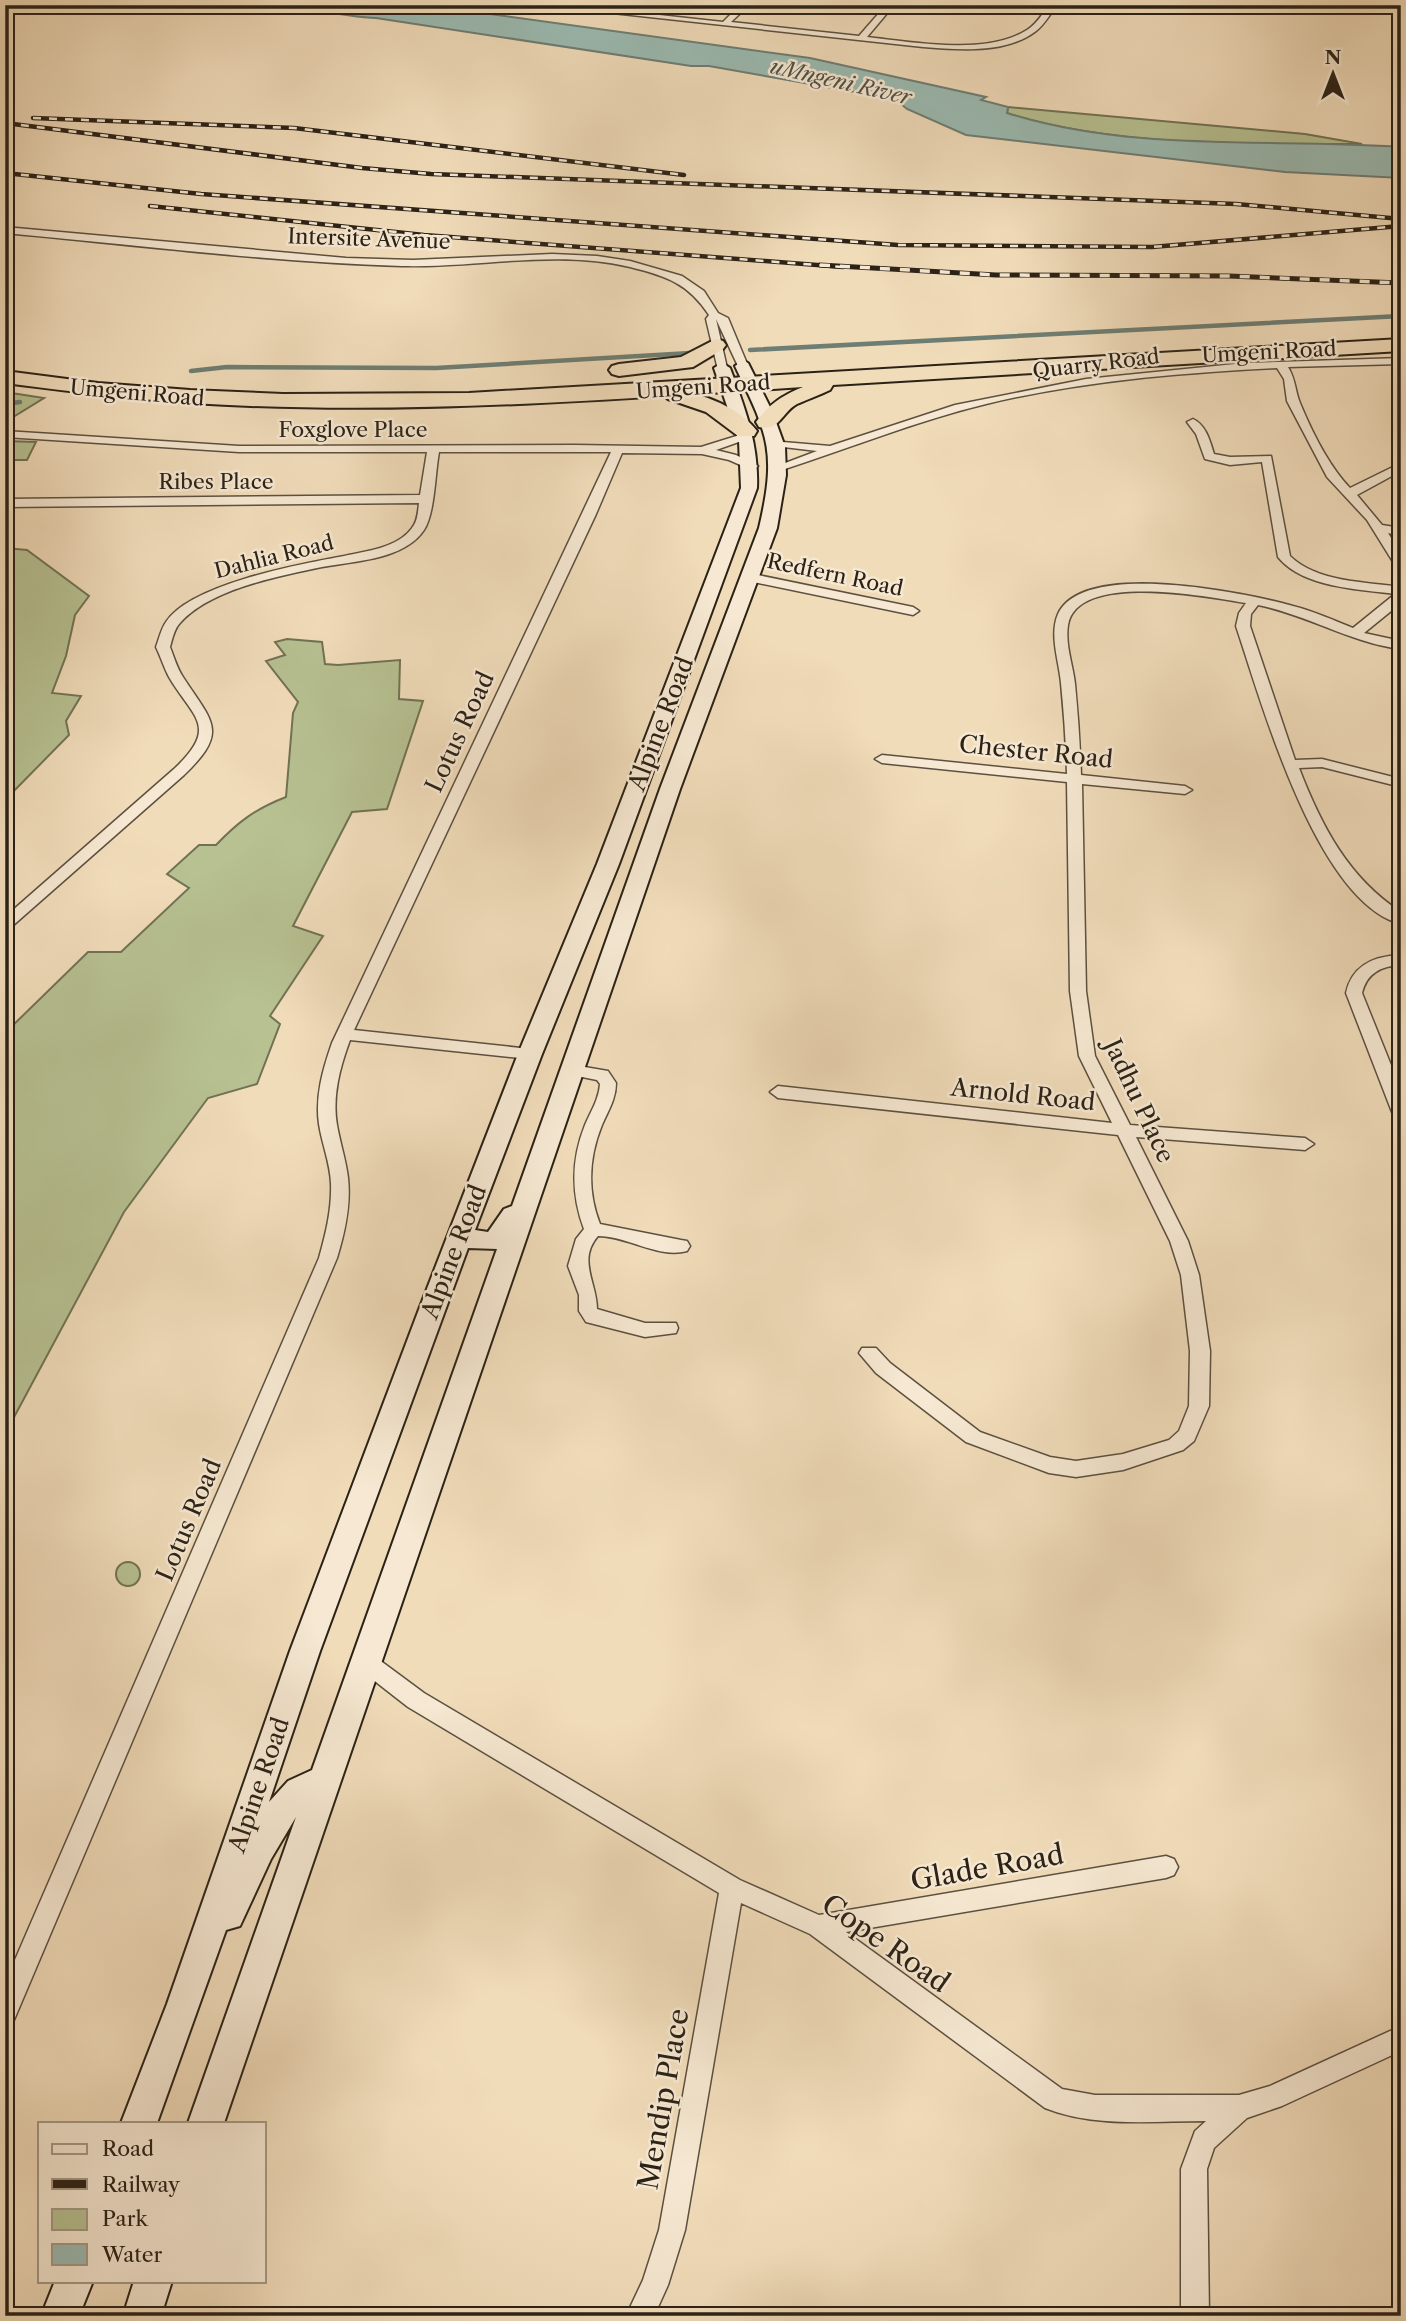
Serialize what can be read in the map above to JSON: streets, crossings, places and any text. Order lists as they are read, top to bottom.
{
  "streets": {
    "highway": ["Umgeni Road"],
    "main road": ["Alpine Road"],
    "street": [
      "Intersite Avenue",
      "Quarry Road",
      "Foxglove Place",
      "Ribes Place",
      "Dahlia Road",
      "Redfern Road",
      "Lotus Road",
      "Chester Road",
      "Arnold Road",
      "Jadhu Place",
      "Glade Road",
      "Cope Road",
      "Mendip Place"
    ]
  },
  "crossings": [
    ["Intersite Avenue", "Umgeni Road"],
    ["Intersite Avenue", "Alpine Road"],
    ["Umgeni Road", "Alpine Road"],
    ["Quarry Road", "Foxglove Place"],
    ["Quarry Road", "Alpine Road"],
    ["Foxglove Place", "Dahlia Road"],
    ["Foxglove Place", "Alpine Road"],
    ["Foxglove Place", "Lotus Road"],
    ["Ribes Place", "Dahlia Road"],
    ["Redfern Road", "Alpine Road"],
    ["Alpine Road", "Cope Road"],
    ["Chester Road", "Jadhu Place"],
    ["Arnold Road", "Jadhu Place"],
    ["Glade Road", "Cope Road"],
    ["Cope Road", "Mendip Place"]
  ],
  "water": ["uMngeni River"],
  "legend": [
    "Road",
    "Railway",
    "Park",
    "Water"
  ],
  "north": "top"
}
